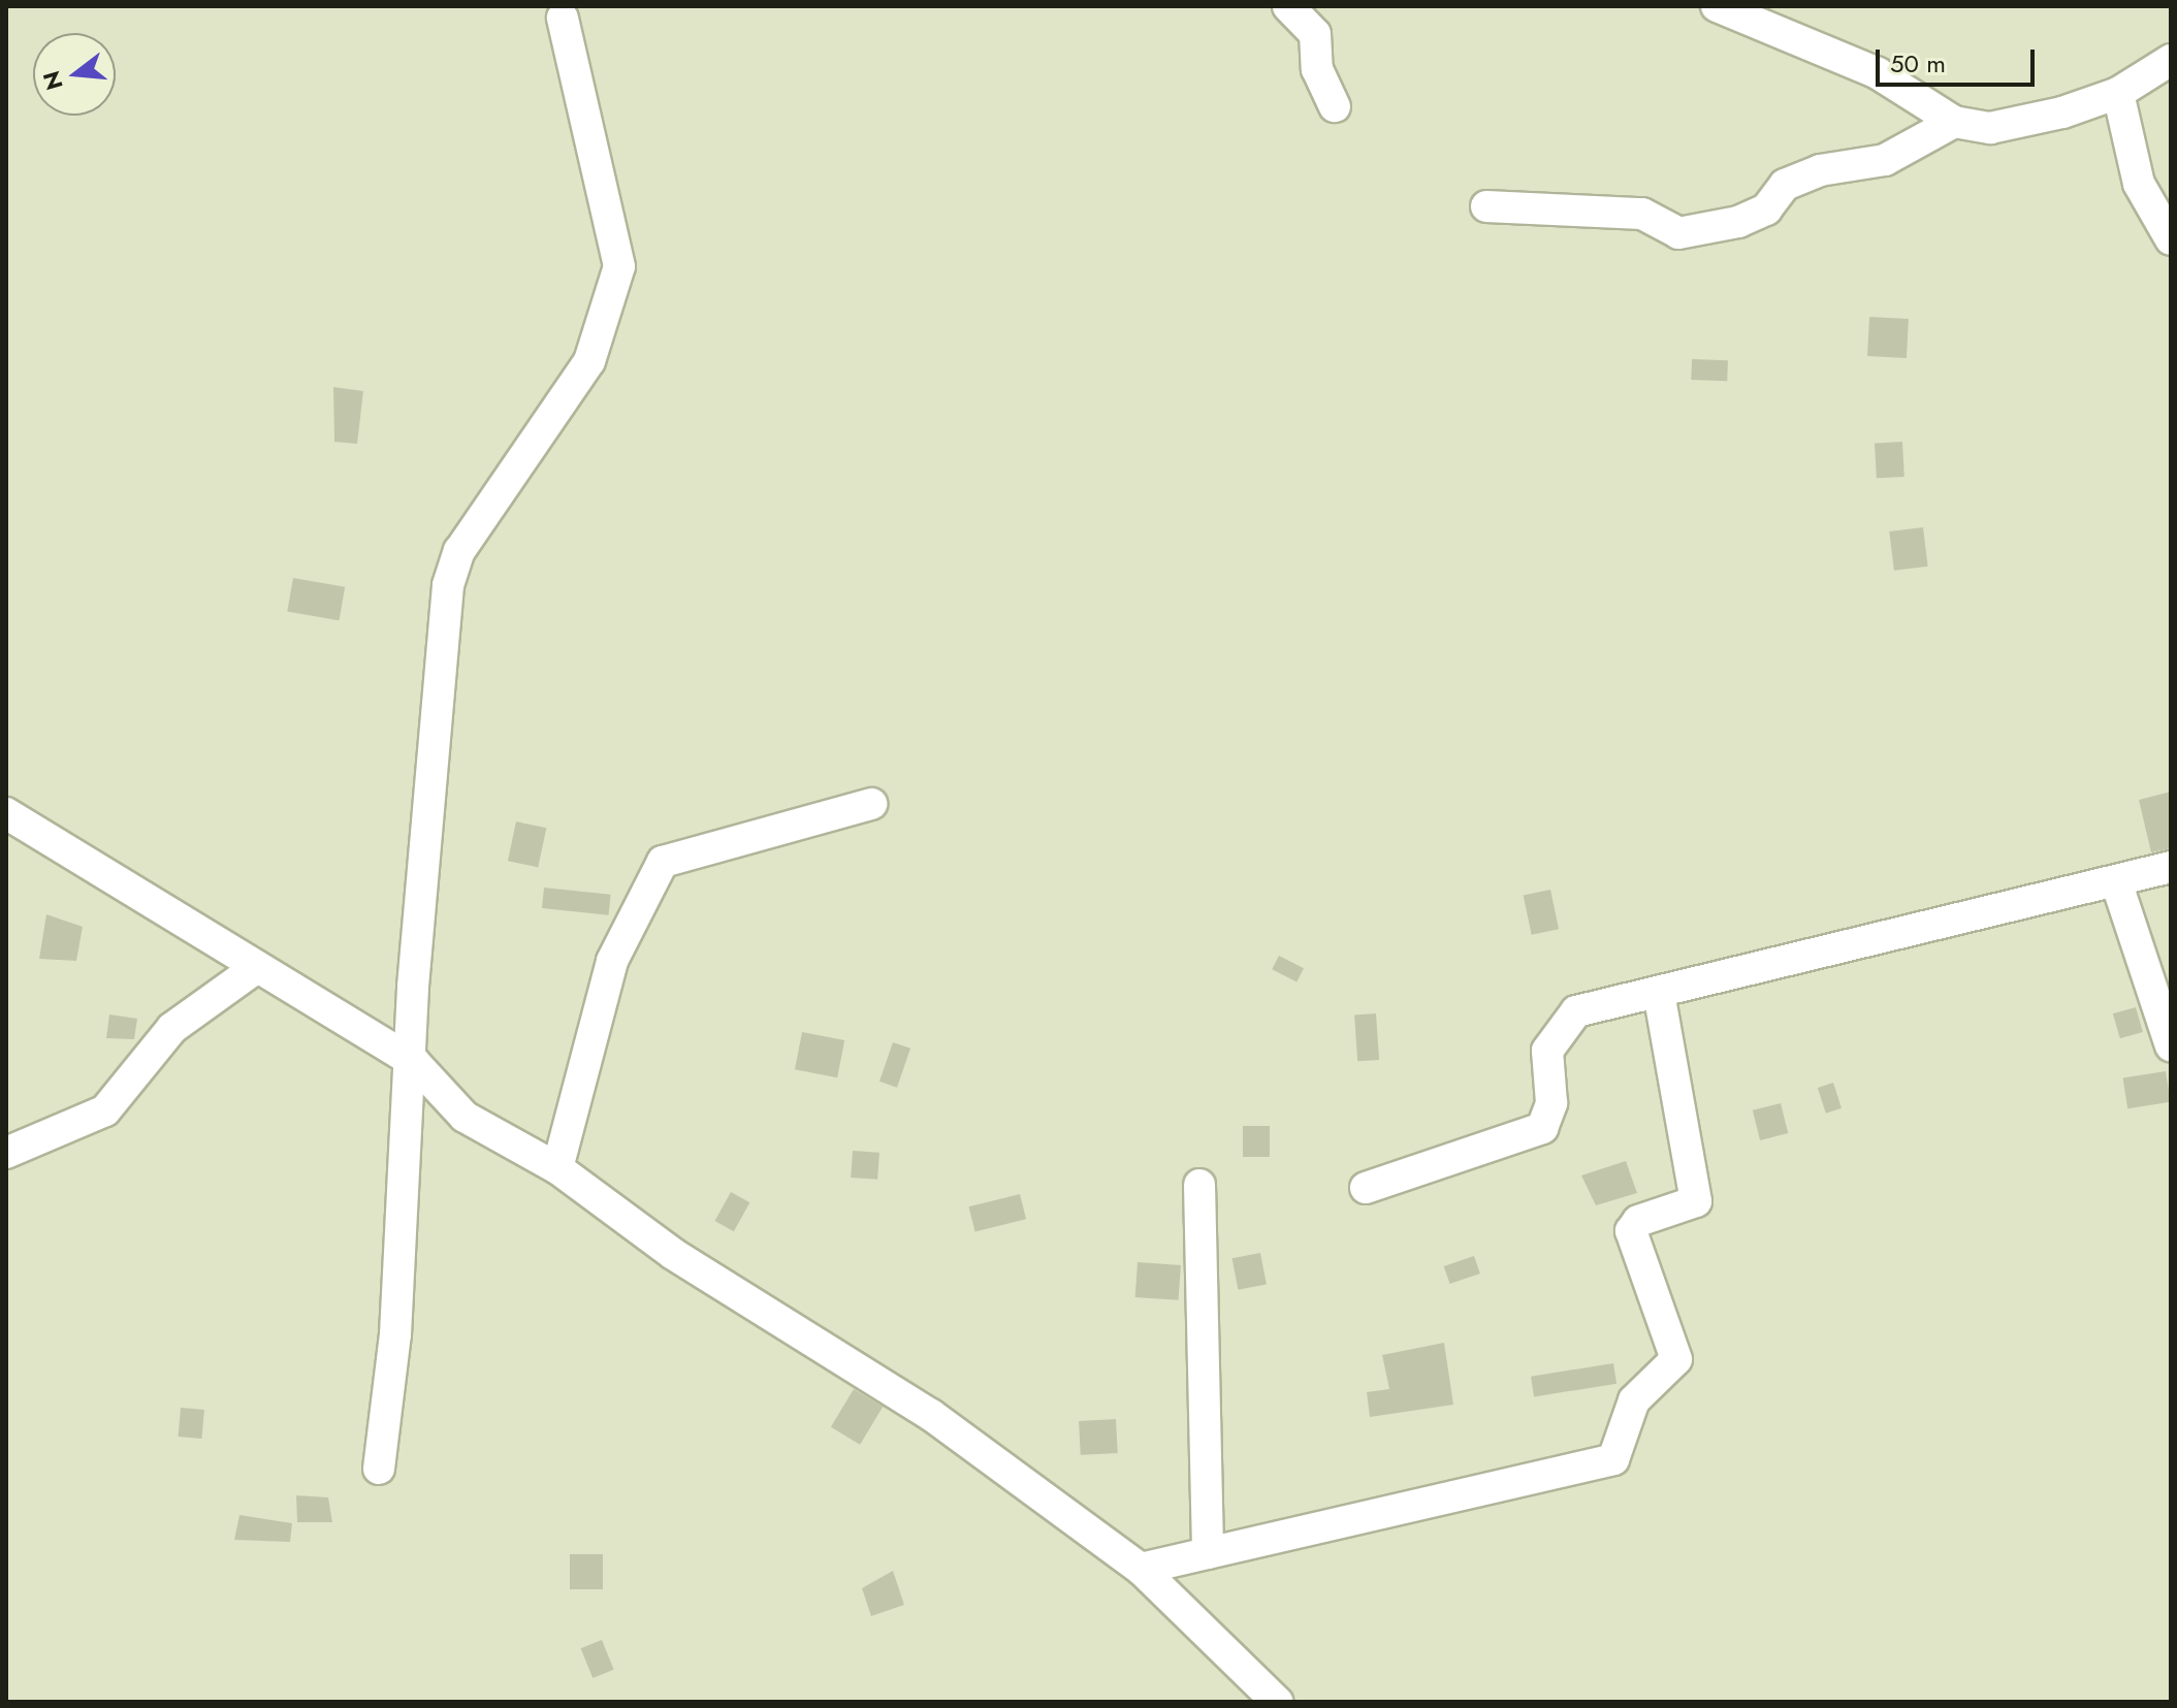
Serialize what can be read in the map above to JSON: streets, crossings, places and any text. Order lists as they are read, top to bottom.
{
  "scale_bar": "50 m",
  "north": "left"
}
